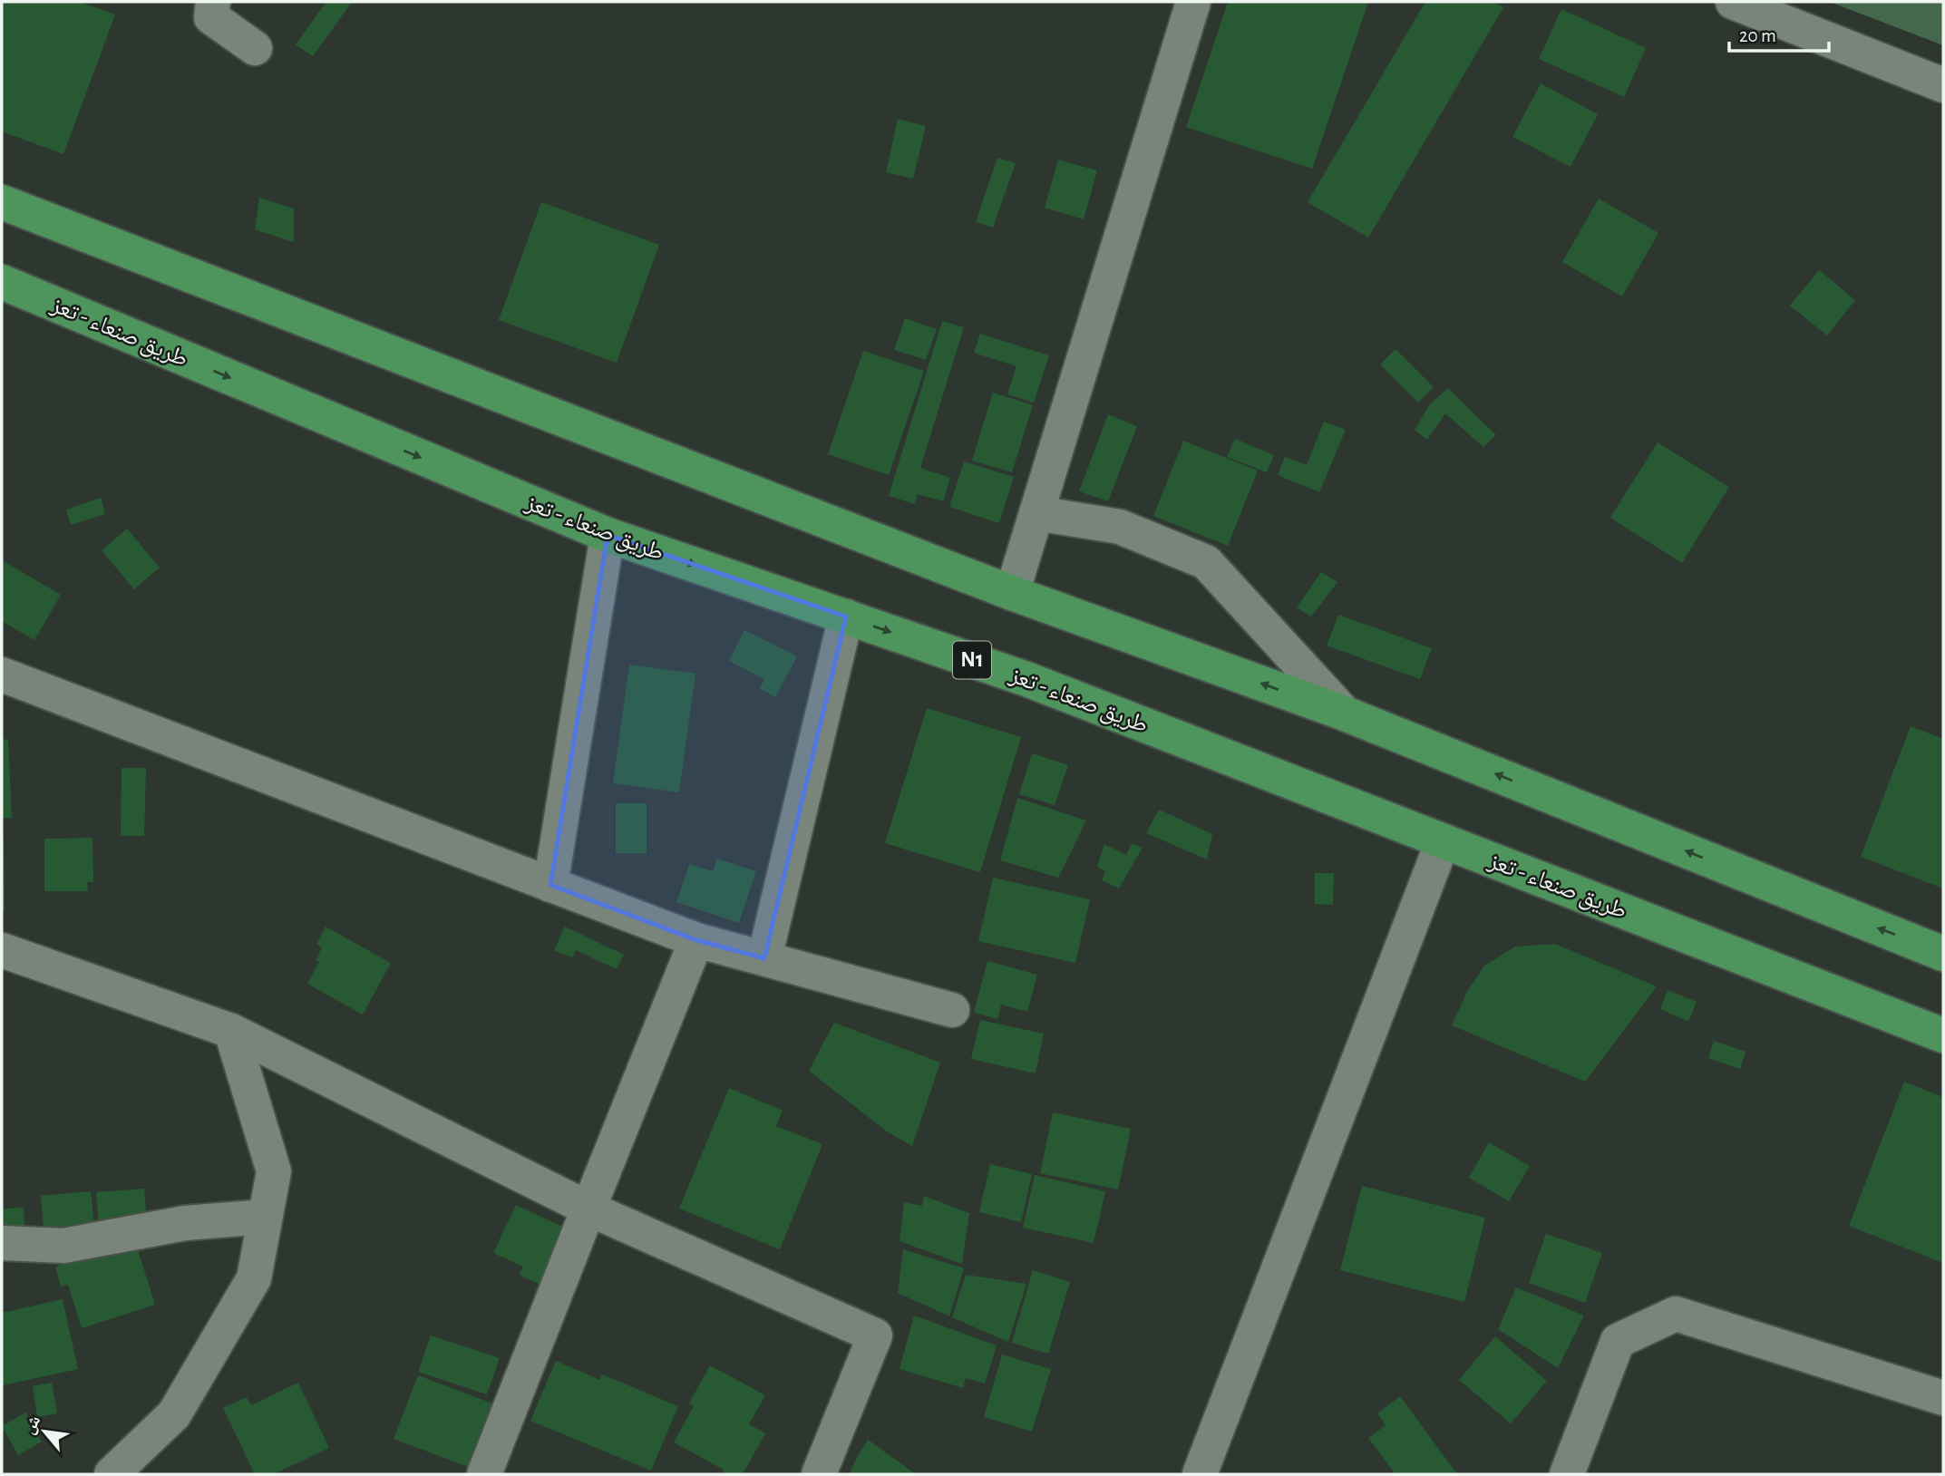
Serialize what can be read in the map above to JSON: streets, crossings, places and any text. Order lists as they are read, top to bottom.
{
  "streets": {
    "highway": ["طريق صنعاء - تعز", "N1"]
  },
  "scale_bar": "20 m",
  "north": "top left"
}
